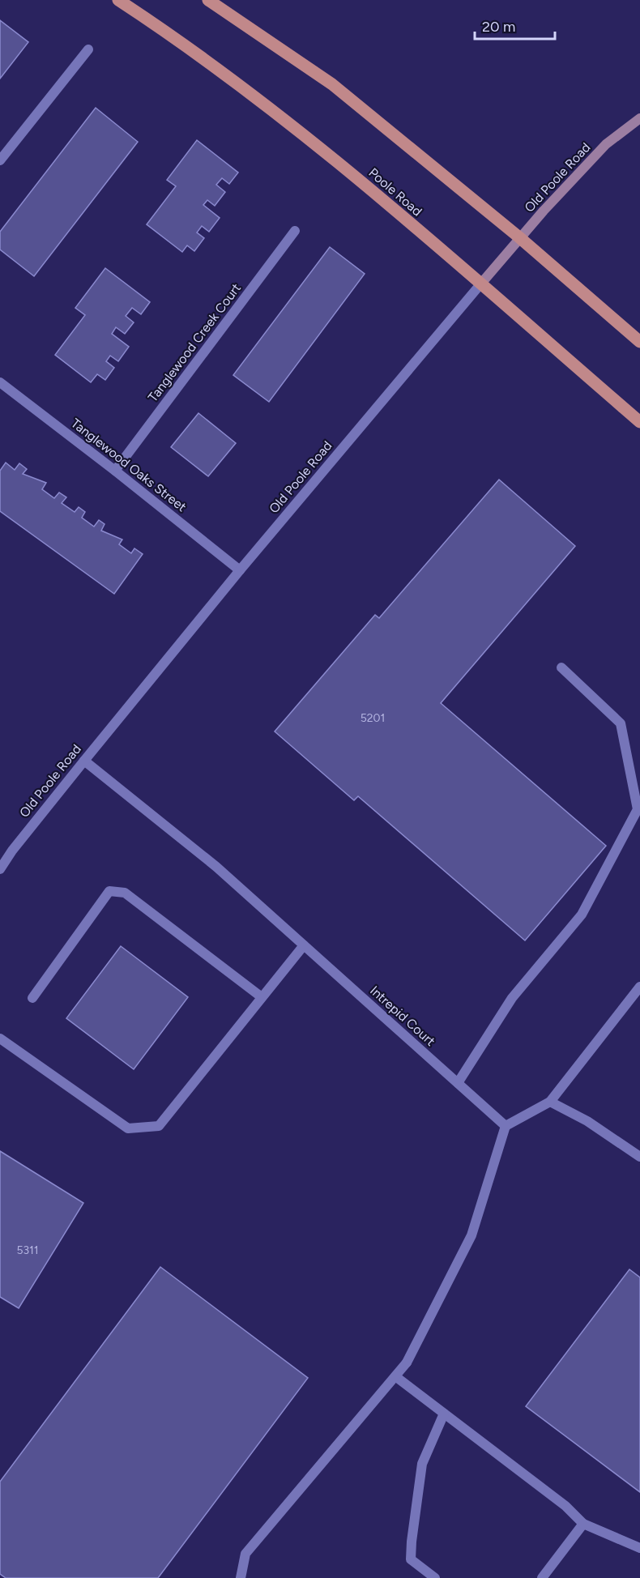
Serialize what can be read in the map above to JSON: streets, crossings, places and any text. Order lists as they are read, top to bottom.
{
  "streets": {
    "main road": ["Poole Road"],
    "street": [
      "Old Poole Road",
      "Tanglewood Creek Court",
      "Tanglewood Oaks Street",
      "Intrepid Court"
    ]
  },
  "crossings": [
    ["Old Poole Road", "Poole Road"],
    ["Old Poole Road", "Tanglewood Oaks Street"],
    ["Old Poole Road", "Intrepid Court"],
    ["Tanglewood Creek Court", "Tanglewood Oaks Street"]
  ],
  "house_numbers": ["5201", "5311"],
  "scale_bar": "20 m"
}
